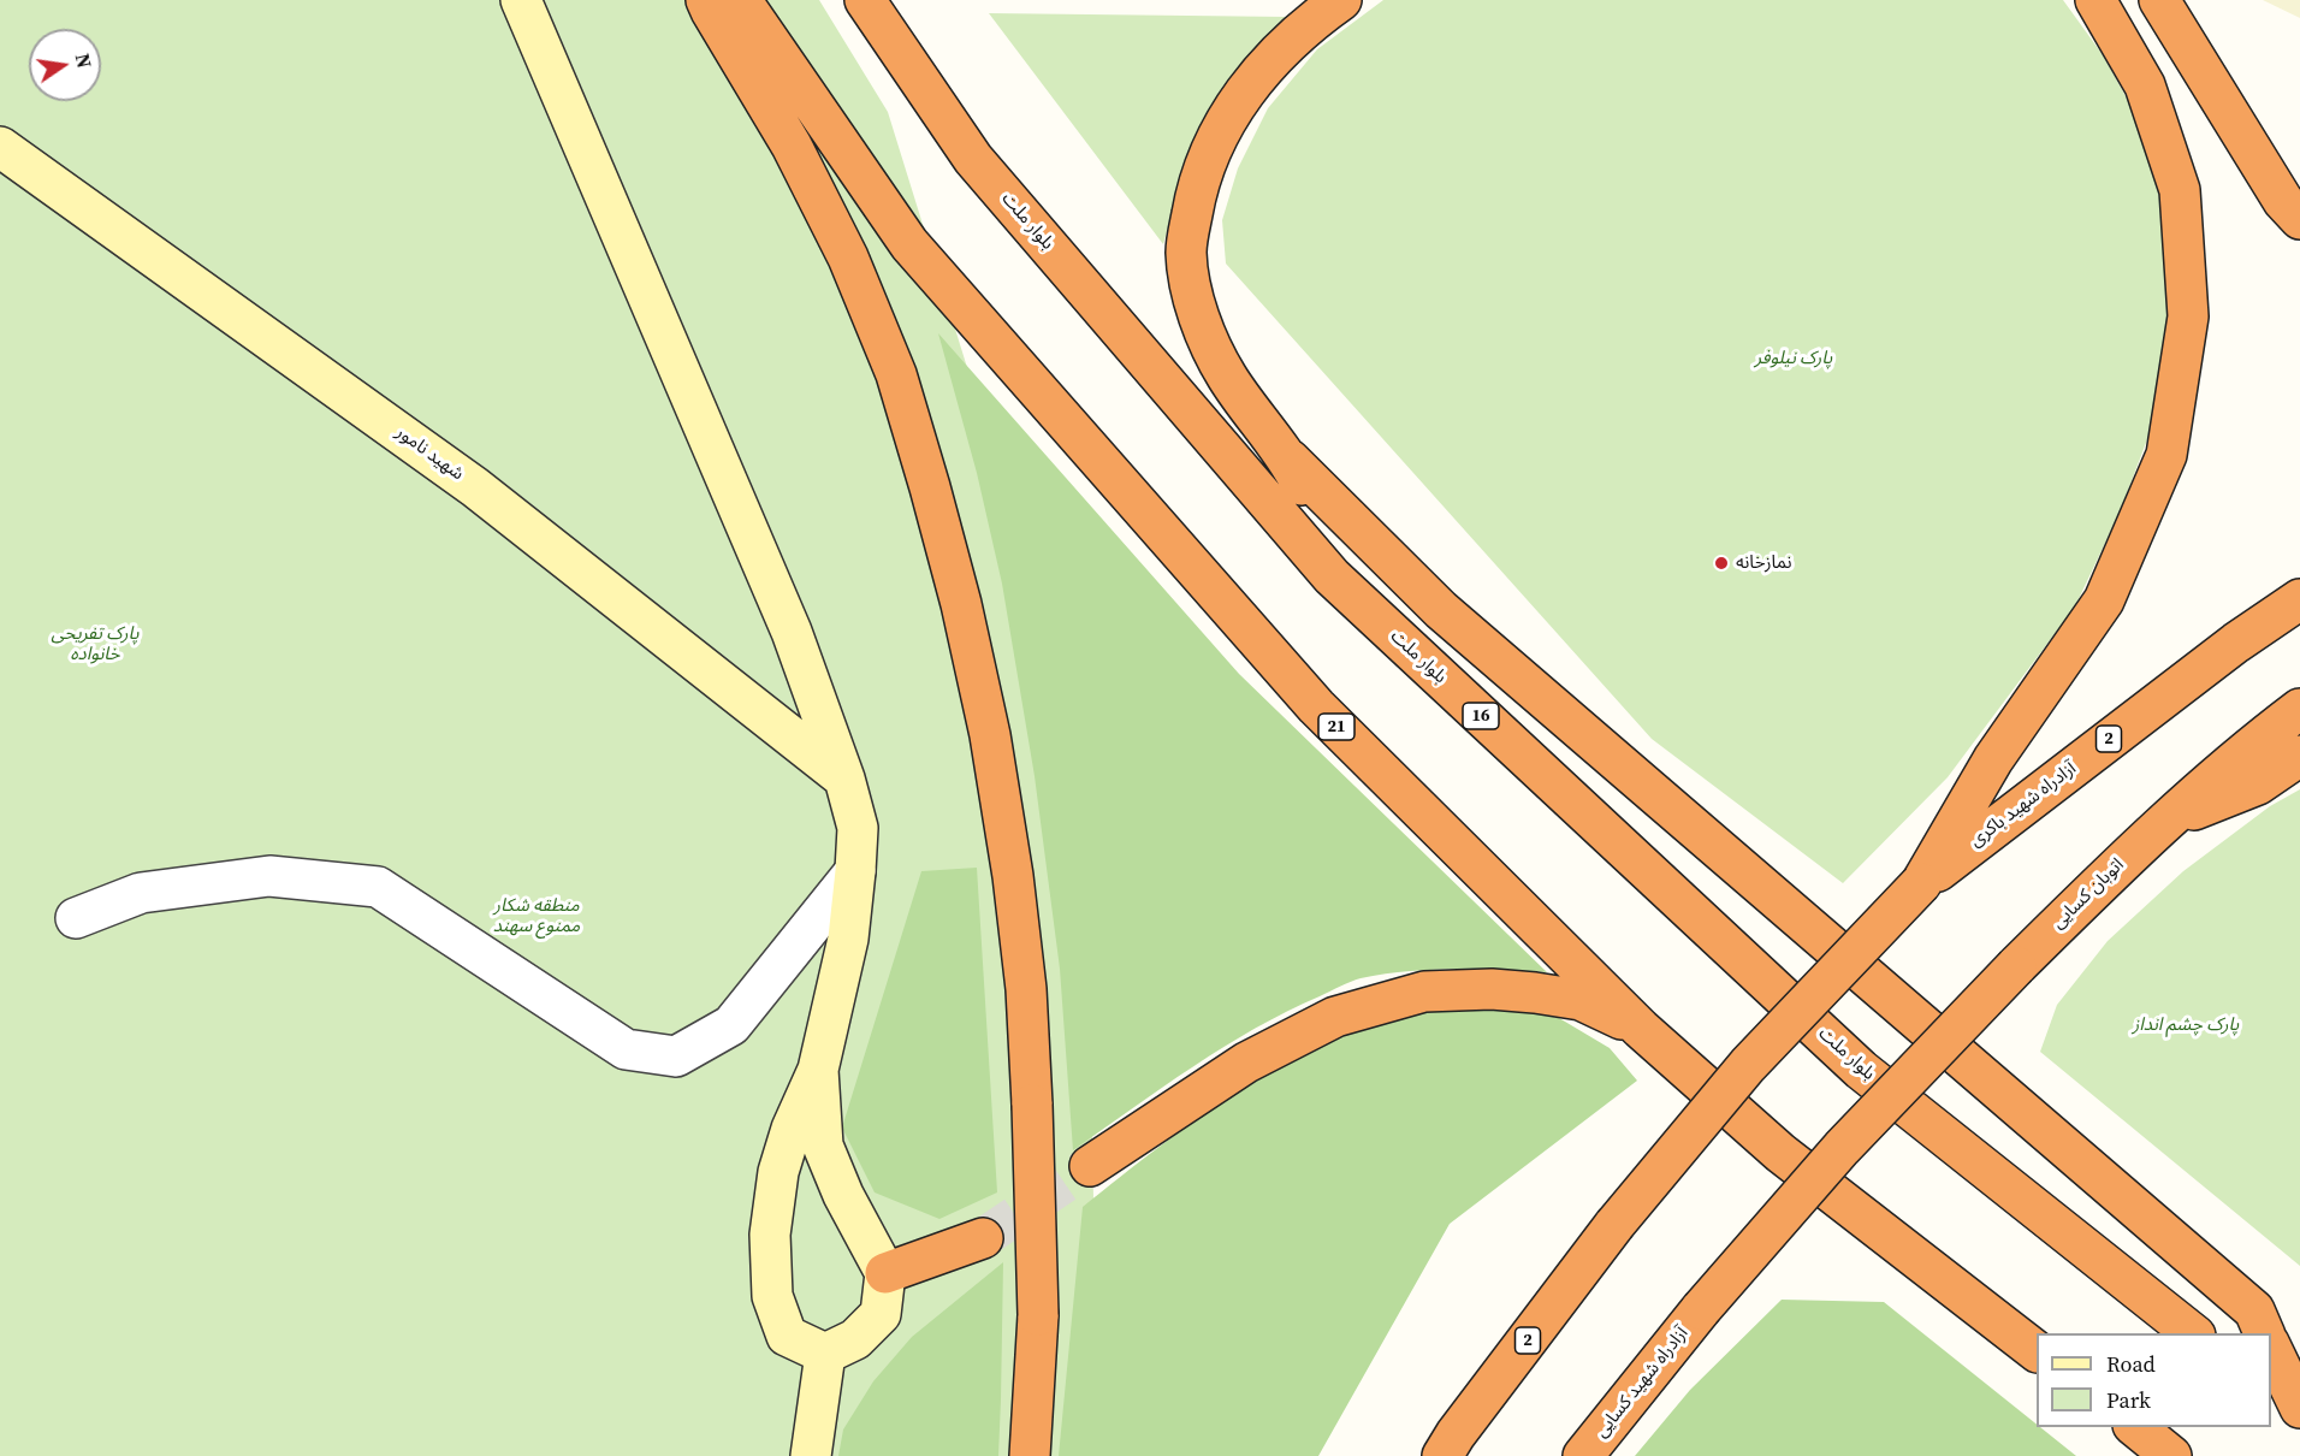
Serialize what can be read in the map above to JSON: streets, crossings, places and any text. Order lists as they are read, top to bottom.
{
  "streets": {
    "highway": [
      "بلوار ملت",
      "16",
      "21",
      "2",
      "آزادراه شهید باکری",
      "اتوبان کسایی",
      "آزادراه شهید کسایی"
    ],
    "street": ["شهید نامور"]
  },
  "crossings": [
    ["2", "آزادراه شهید باکری"],
    ["اتوبان کسایی", "آزادراه شهید کسایی"]
  ],
  "parks": [
    "پارک نیلوفر",
    "پارک تفریحی خانواده",
    "منطقه شکار ممنوع سهند",
    "پارک چشم انداز"
  ],
  "places": ["نمازخانه"],
  "legend": ["Road", "Park"],
  "north": "right"
}
